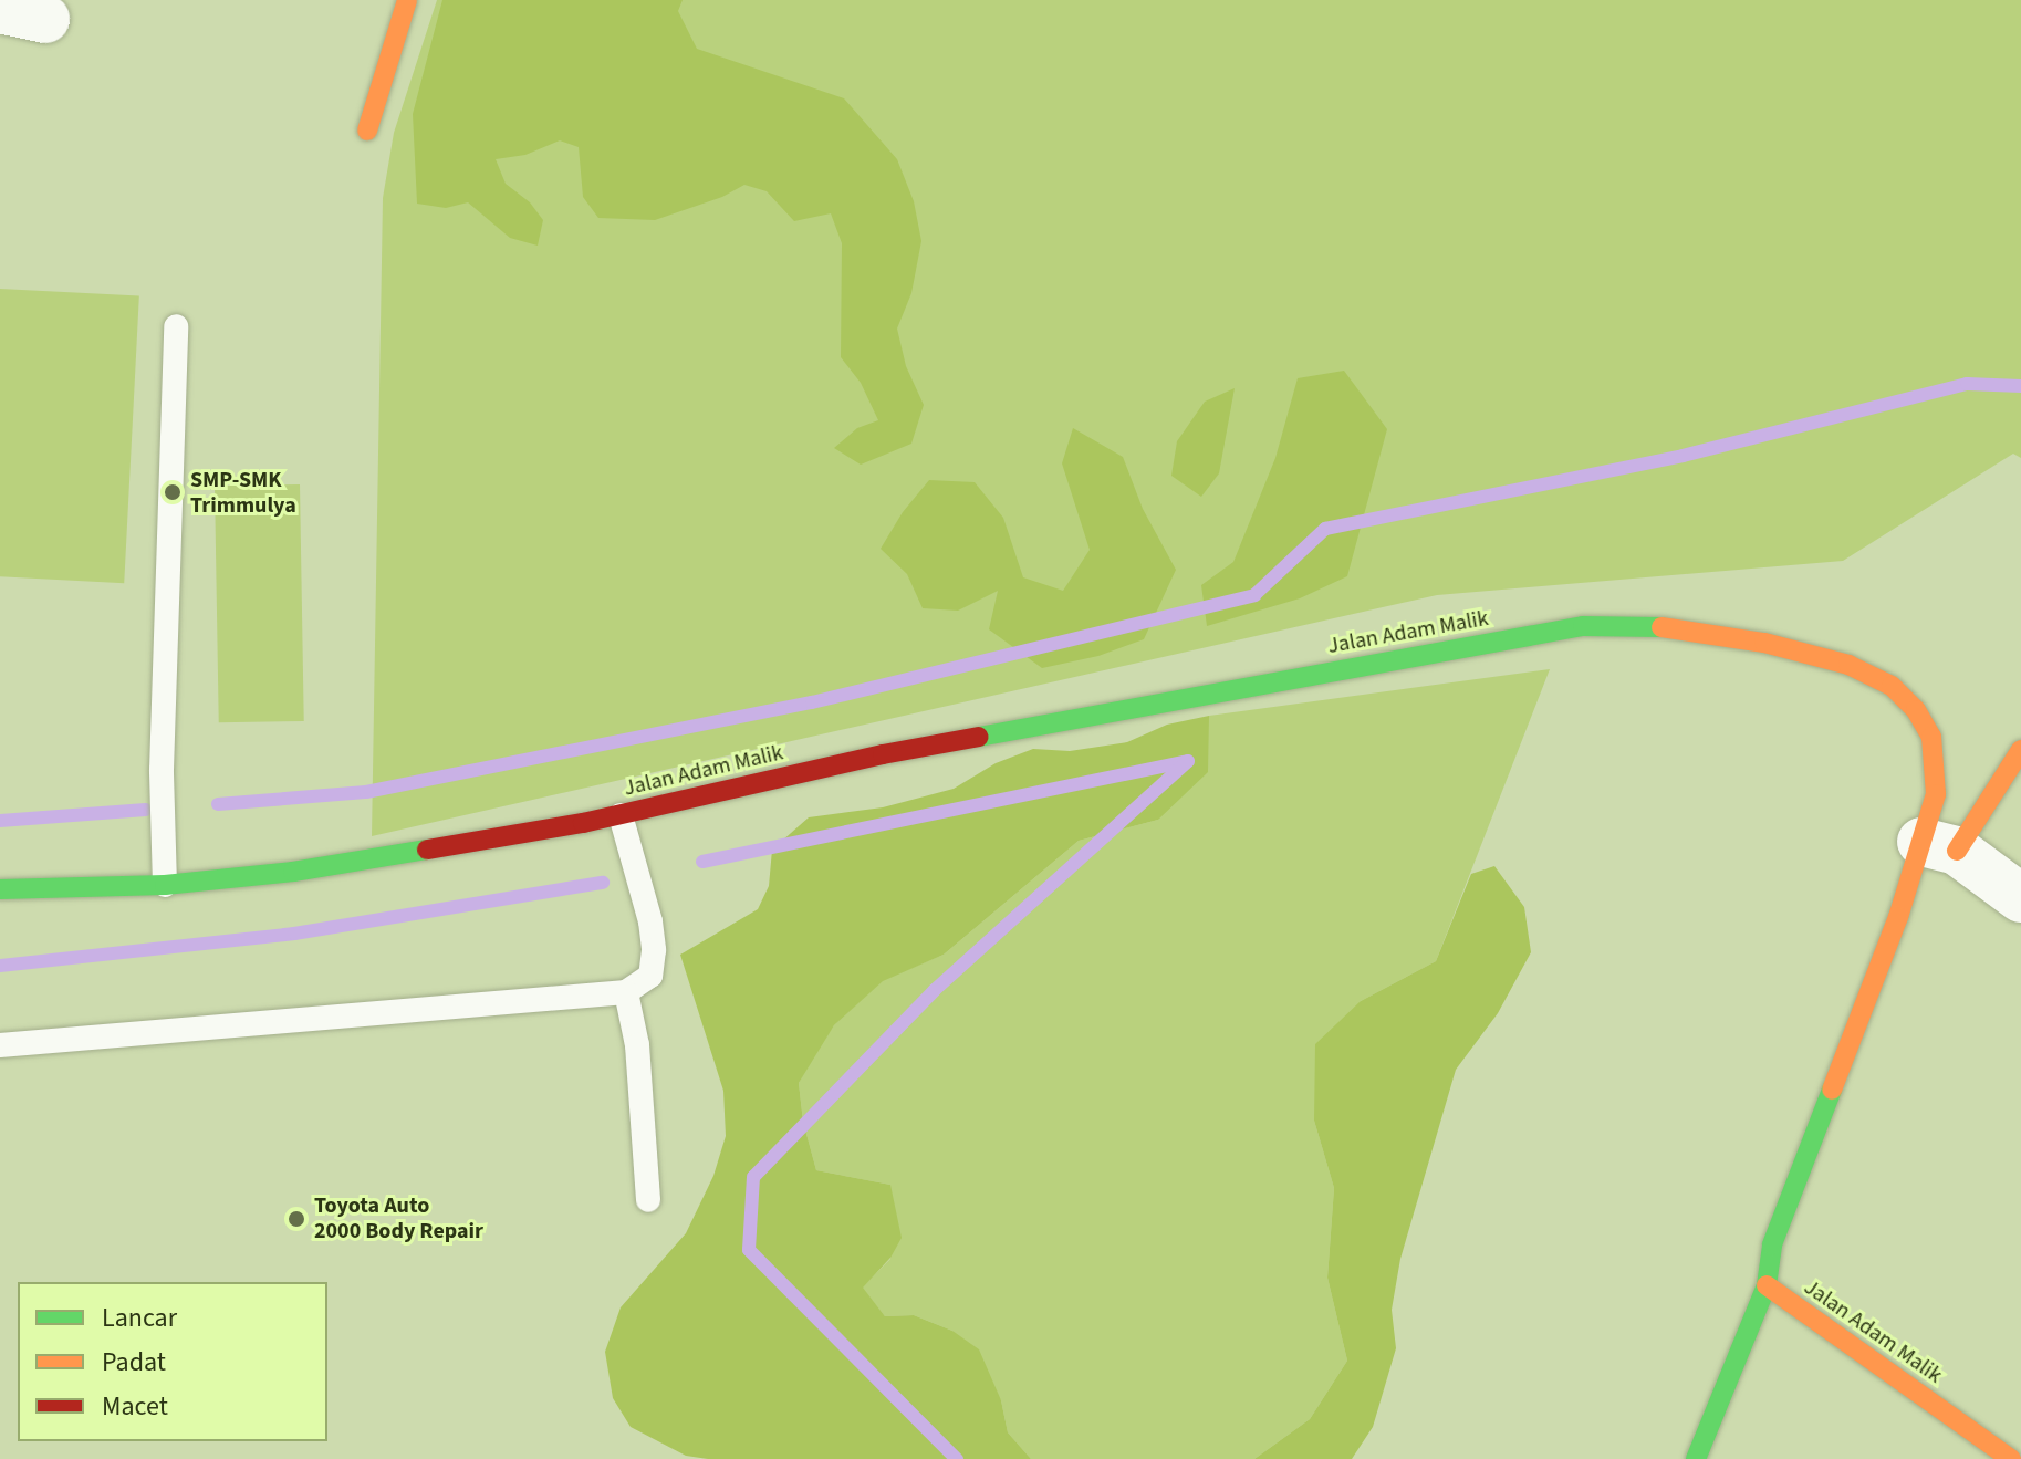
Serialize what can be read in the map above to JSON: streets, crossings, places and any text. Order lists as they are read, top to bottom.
{
  "streets": {
    "street": ["Jalan Adam Malik"]
  },
  "places": ["SMP-SMK Trimmulya", "Toyota Auto 2000 Body Repair"],
  "legend": ["Lancar", "Padat", "Macet"]
}
